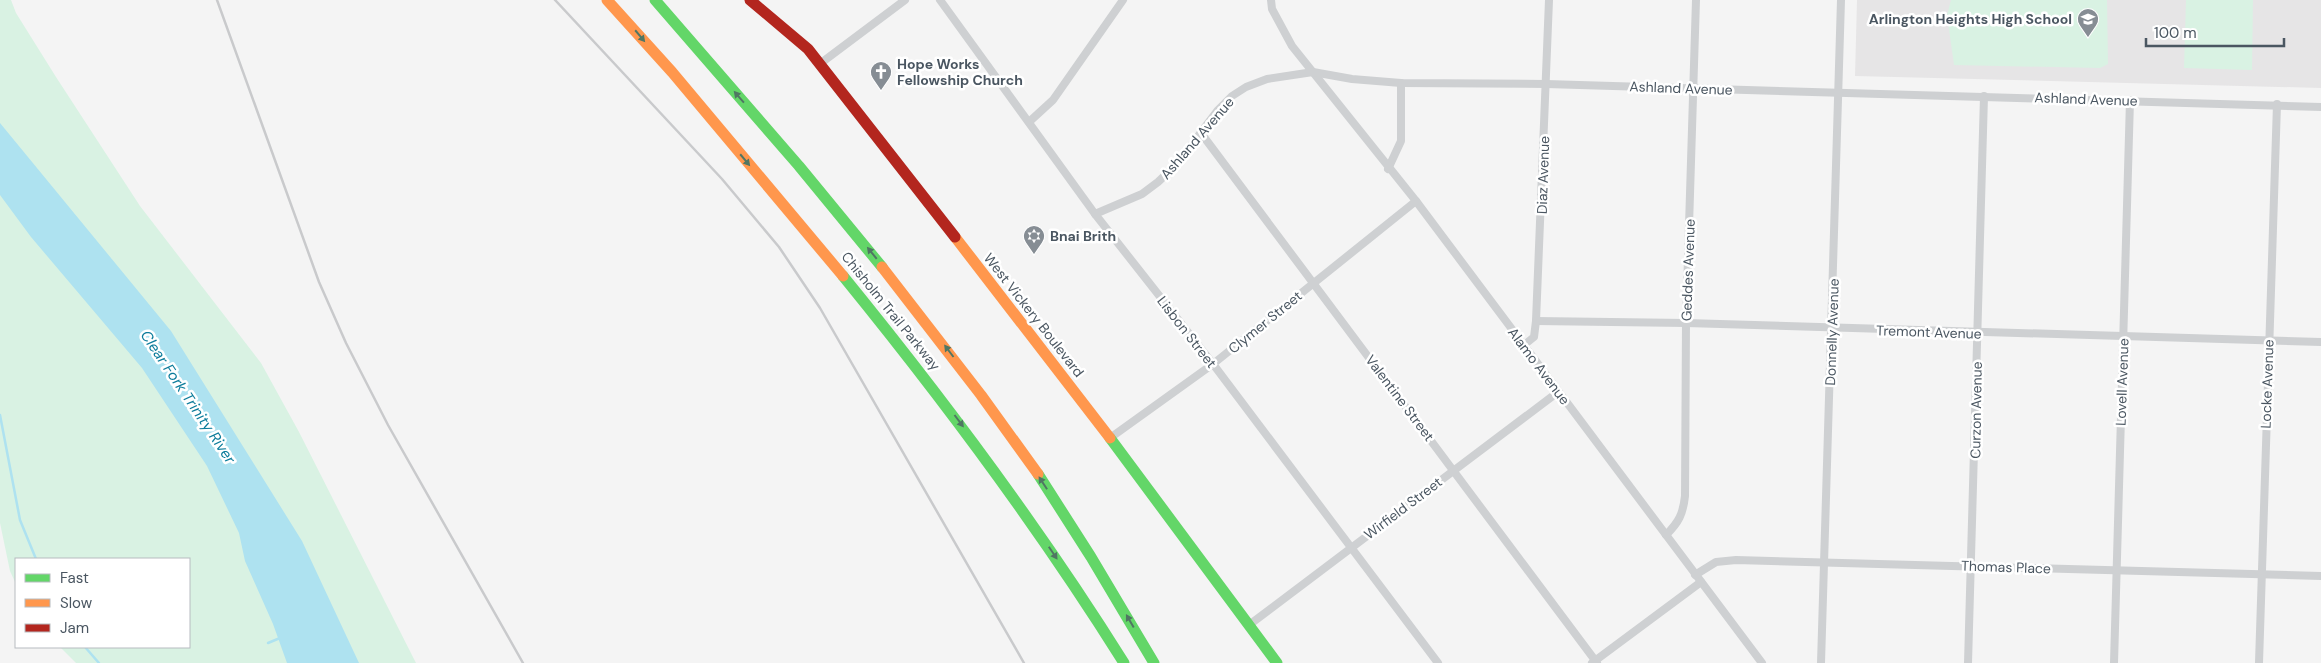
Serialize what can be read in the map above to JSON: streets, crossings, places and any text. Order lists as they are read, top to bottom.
{
  "streets": {
    "main road": ["Chisholm Trail Parkway", "West Vickery Boulevard"],
    "street": [
      "Ashland Avenue",
      "Diaz Avenue",
      "Geddes Avenue",
      "Clymer Street",
      "Lisbon Street",
      "Donnelly Avenue",
      "Tremont Avenue",
      "Alamo Avenue",
      "Lovell Avenue",
      "Locke Avenue",
      "Valentine Street",
      "Curzon Avenue",
      "Wirfield Street",
      "Thomas Place"
    ]
  },
  "crossings": [
    ["Ashland Avenue", "Diaz Avenue"],
    ["Ashland Avenue", "Geddes Avenue"],
    ["Ashland Avenue", "Lisbon Street"],
    ["Ashland Avenue", "Donnelly Avenue"],
    ["Ashland Avenue", "Alamo Avenue"],
    ["Ashland Avenue", "Lovell Avenue"],
    ["Ashland Avenue", "Locke Avenue"],
    ["Ashland Avenue", "Valentine Street"],
    ["Ashland Avenue", "Curzon Avenue"],
    ["Diaz Avenue", "Tremont Avenue"],
    ["Diaz Avenue", "Alamo Avenue"],
    ["Geddes Avenue", "Tremont Avenue"],
    ["Geddes Avenue", "Alamo Avenue"],
    ["West Vickery Boulevard", "Clymer Street"],
    ["West Vickery Boulevard", "Wirfield Street"],
    ["Clymer Street", "Lisbon Street"],
    ["Clymer Street", "Alamo Avenue"],
    ["Clymer Street", "Valentine Street"],
    ["Lisbon Street", "Wirfield Street"],
    ["Donnelly Avenue", "Tremont Avenue"],
    ["Donnelly Avenue", "Thomas Place"],
    ["Tremont Avenue", "Lovell Avenue"],
    ["Tremont Avenue", "Locke Avenue"],
    ["Tremont Avenue", "Curzon Avenue"],
    ["Alamo Avenue", "Wirfield Street"],
    ["Alamo Avenue", "Thomas Place"],
    ["Lovell Avenue", "Thomas Place"],
    ["Locke Avenue", "Thomas Place"],
    ["Valentine Street", "Wirfield Street"],
    ["Curzon Avenue", "Thomas Place"]
  ],
  "water": ["Clear Fork Trinity River"],
  "places": {
    "school or university": ["Arlington Heights High School"],
    "church": ["Hope Works Fellowship Church"],
    "synagogue": ["Bnai Brith"]
  },
  "legend": ["Fast", "Slow", "Jam"],
  "scale_bar": "100 m"
}
